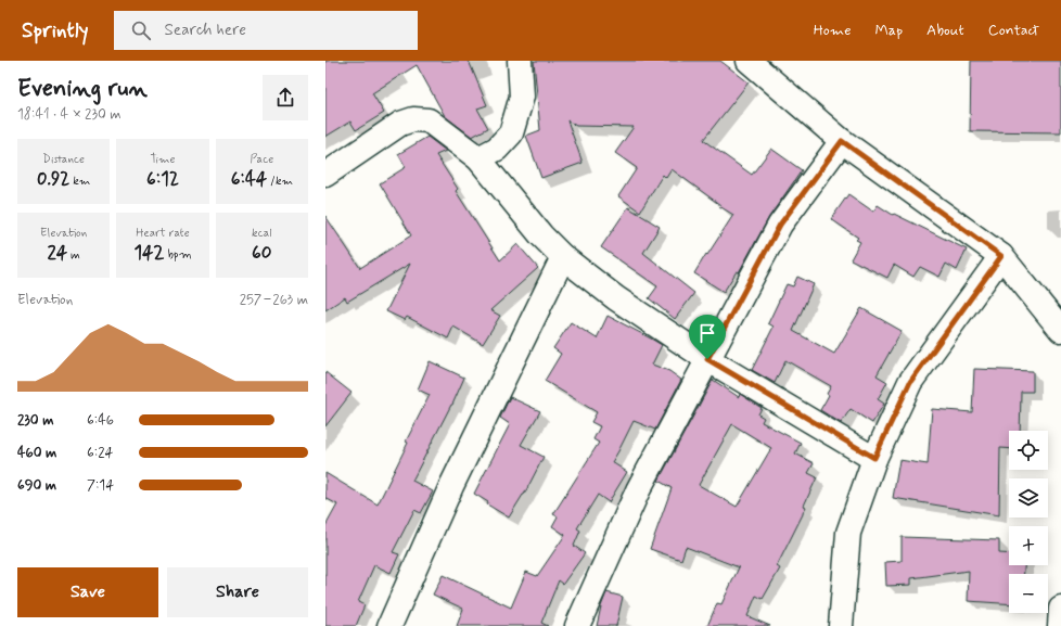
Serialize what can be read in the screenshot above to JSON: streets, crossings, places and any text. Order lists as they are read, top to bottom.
{
  "page": {
    "header": "Sprintly",
    "search": "Search here",
    "nav": [
      "Home",
      "Map",
      "About",
      "Contact"
    ],
    "heading": ["Evening run", "18:41 · 4 × 230 m"],
    "stats": [
      ["Distance", "0.92 km"],
      ["Time", "6:12"],
      ["Pace", "6:44 /km"],
      ["Elevation", "24 m"],
      ["Heart rate", "142 bpm"],
      ["kcal", "60"]
    ],
    "chart": ["Elevation", "257–263 m"],
    "list": [
      {
        "name": "230 m",
        "note": "6:46"
      },
      {
        "name": "460 m",
        "note": "6:24"
      },
      {
        "name": "690 m",
        "note": "7:14"
      }
    ],
    "map_buttons": ["+", "−"],
    "buttons": ["Save", "Share"]
  }
}
